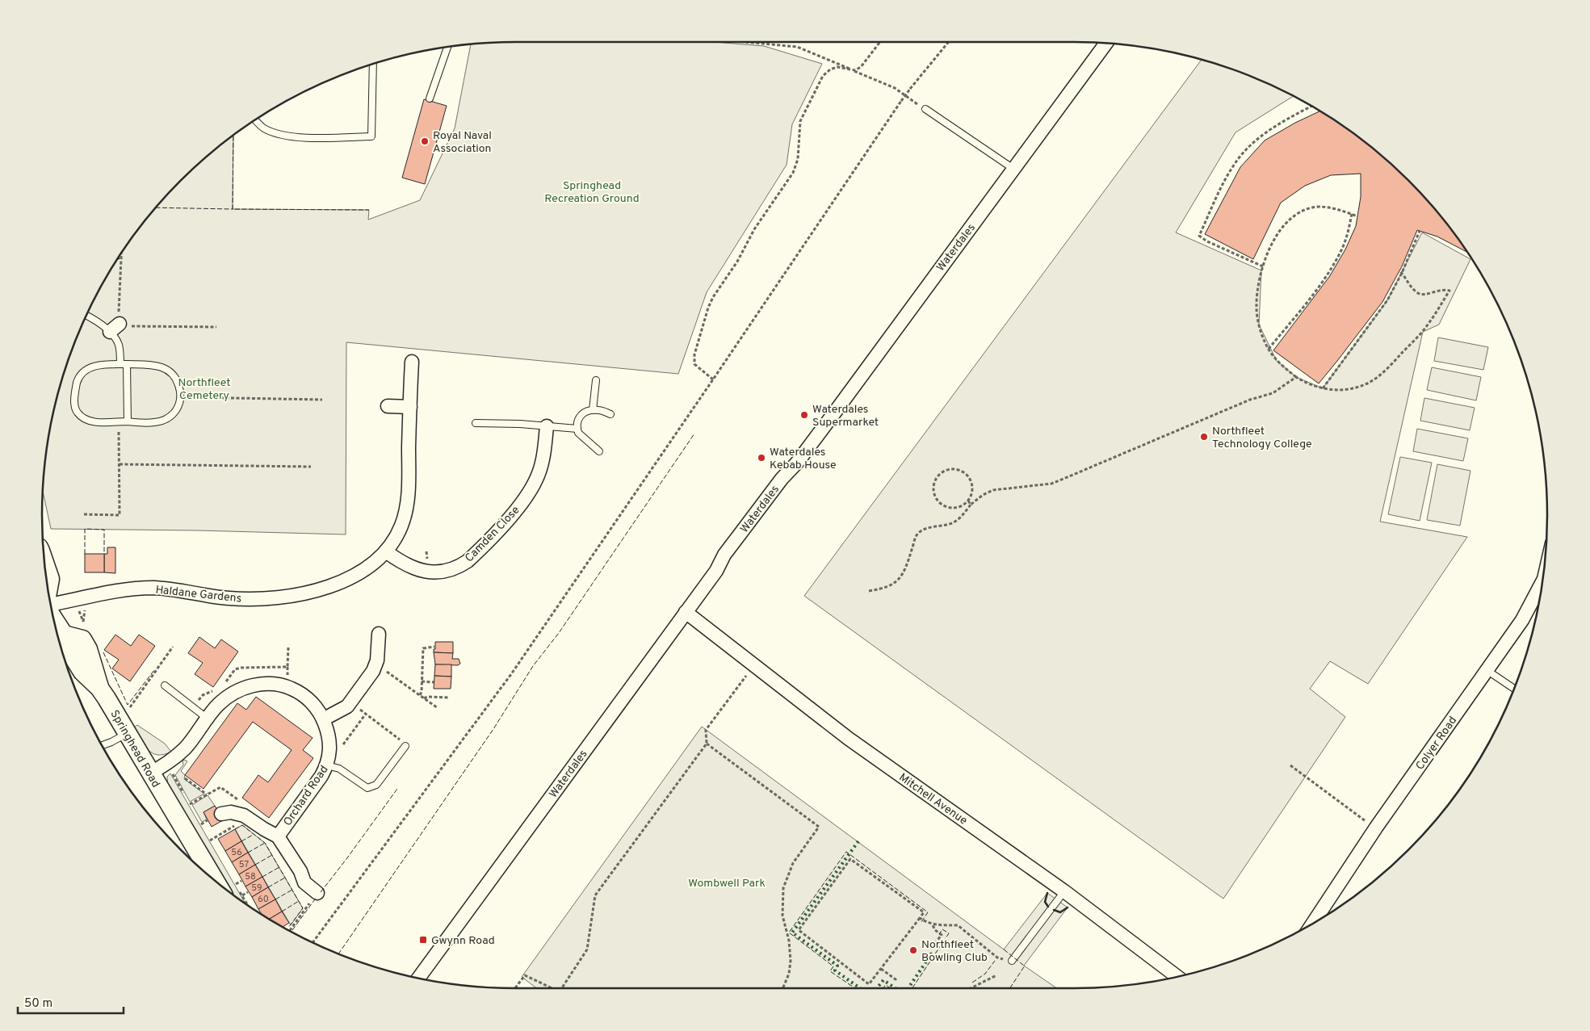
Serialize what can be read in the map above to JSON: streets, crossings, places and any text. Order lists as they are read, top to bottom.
{
  "streets": {
    "main road": ["Springhead Road"],
    "street": [
      "Waterdales",
      "Camden Close",
      "Haldane Gardens",
      "Colyer Road",
      "Orchard Road",
      "Mitchell Avenue"
    ]
  },
  "crossings": [
    ["Waterdales", "Mitchell Avenue"],
    ["Camden Close", "Haldane Gardens"],
    ["Springhead Road", "Orchard Road"]
  ],
  "parks": ["Springhead Recreation Ground", "Northfleet Cemetery", "Wombwell Park"],
  "places": {
    "other": [
      "Royal Naval Association",
      "Waterdales Supermarket",
      "Northfleet Technology College",
      "Waterdales Kebab House",
      "Northfleet Bowling Club"
    ],
    "transit": ["Gwynn Road"]
  },
  "house_numbers": [
    "56",
    "57",
    "58",
    "59",
    "60"
  ],
  "scale_bar": "50 m"
}
